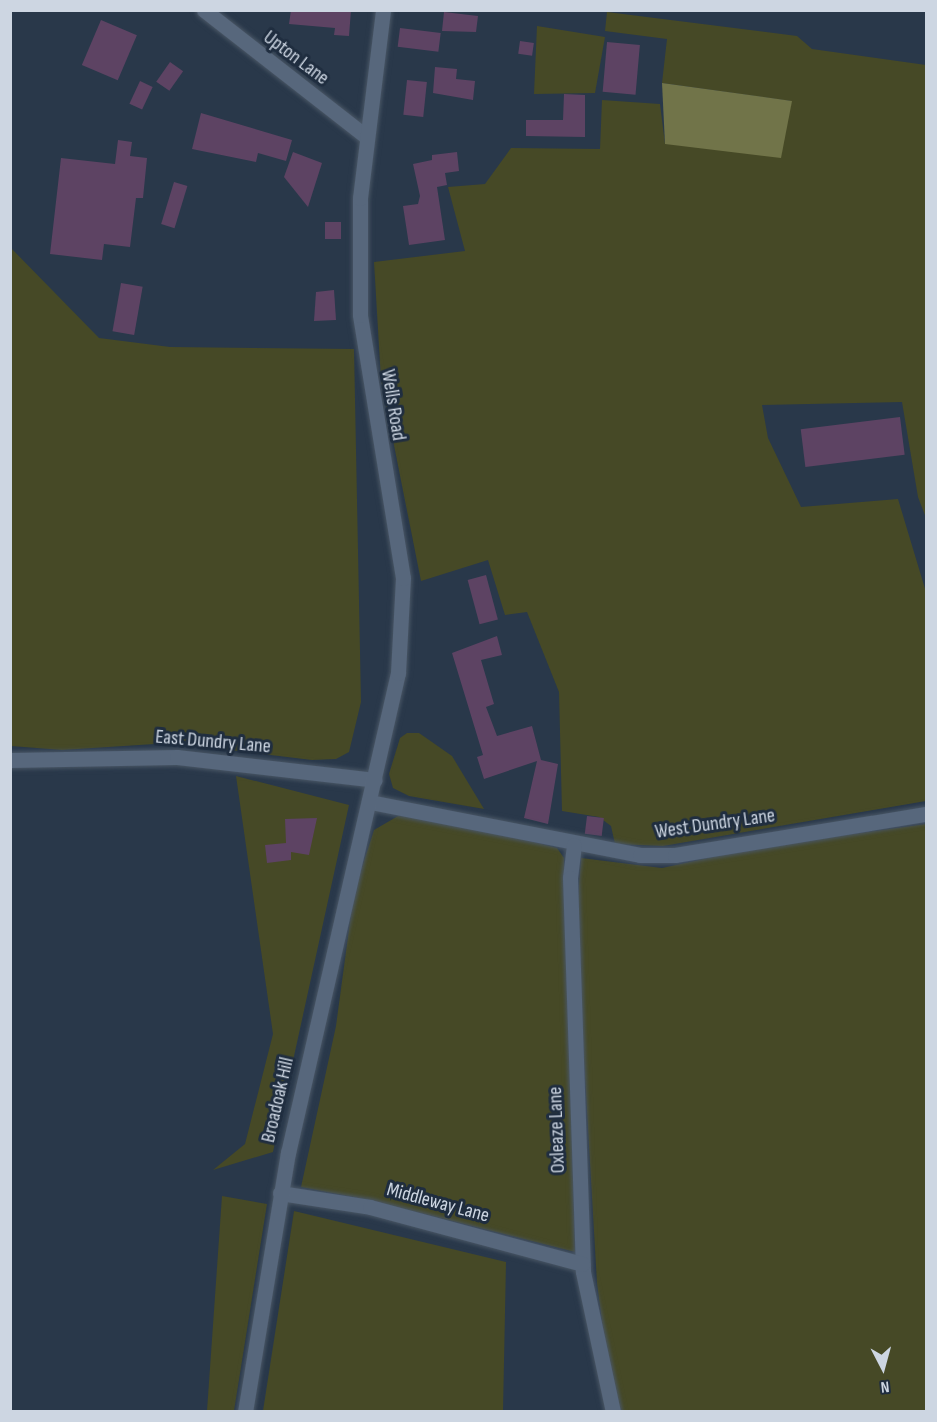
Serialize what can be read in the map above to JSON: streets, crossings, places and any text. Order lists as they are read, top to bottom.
{
  "streets": {
    "street": [
      "Upton Lane",
      "Wells Road",
      "East Dundry Lane",
      "West Dundry Lane",
      "Broadoak Hill",
      "Oxleaze Lane",
      "Middleway Lane"
    ]
  },
  "crossings": [
    ["Upton Lane", "Wells Road"],
    ["Wells Road", "East Dundry Lane"],
    ["Wells Road", "West Dundry Lane"],
    ["Wells Road", "Broadoak Hill"],
    ["West Dundry Lane", "Broadoak Hill"],
    ["West Dundry Lane", "Oxleaze Lane"],
    ["Broadoak Hill", "Middleway Lane"],
    ["Oxleaze Lane", "Middleway Lane"]
  ],
  "north": "bottom"
}
